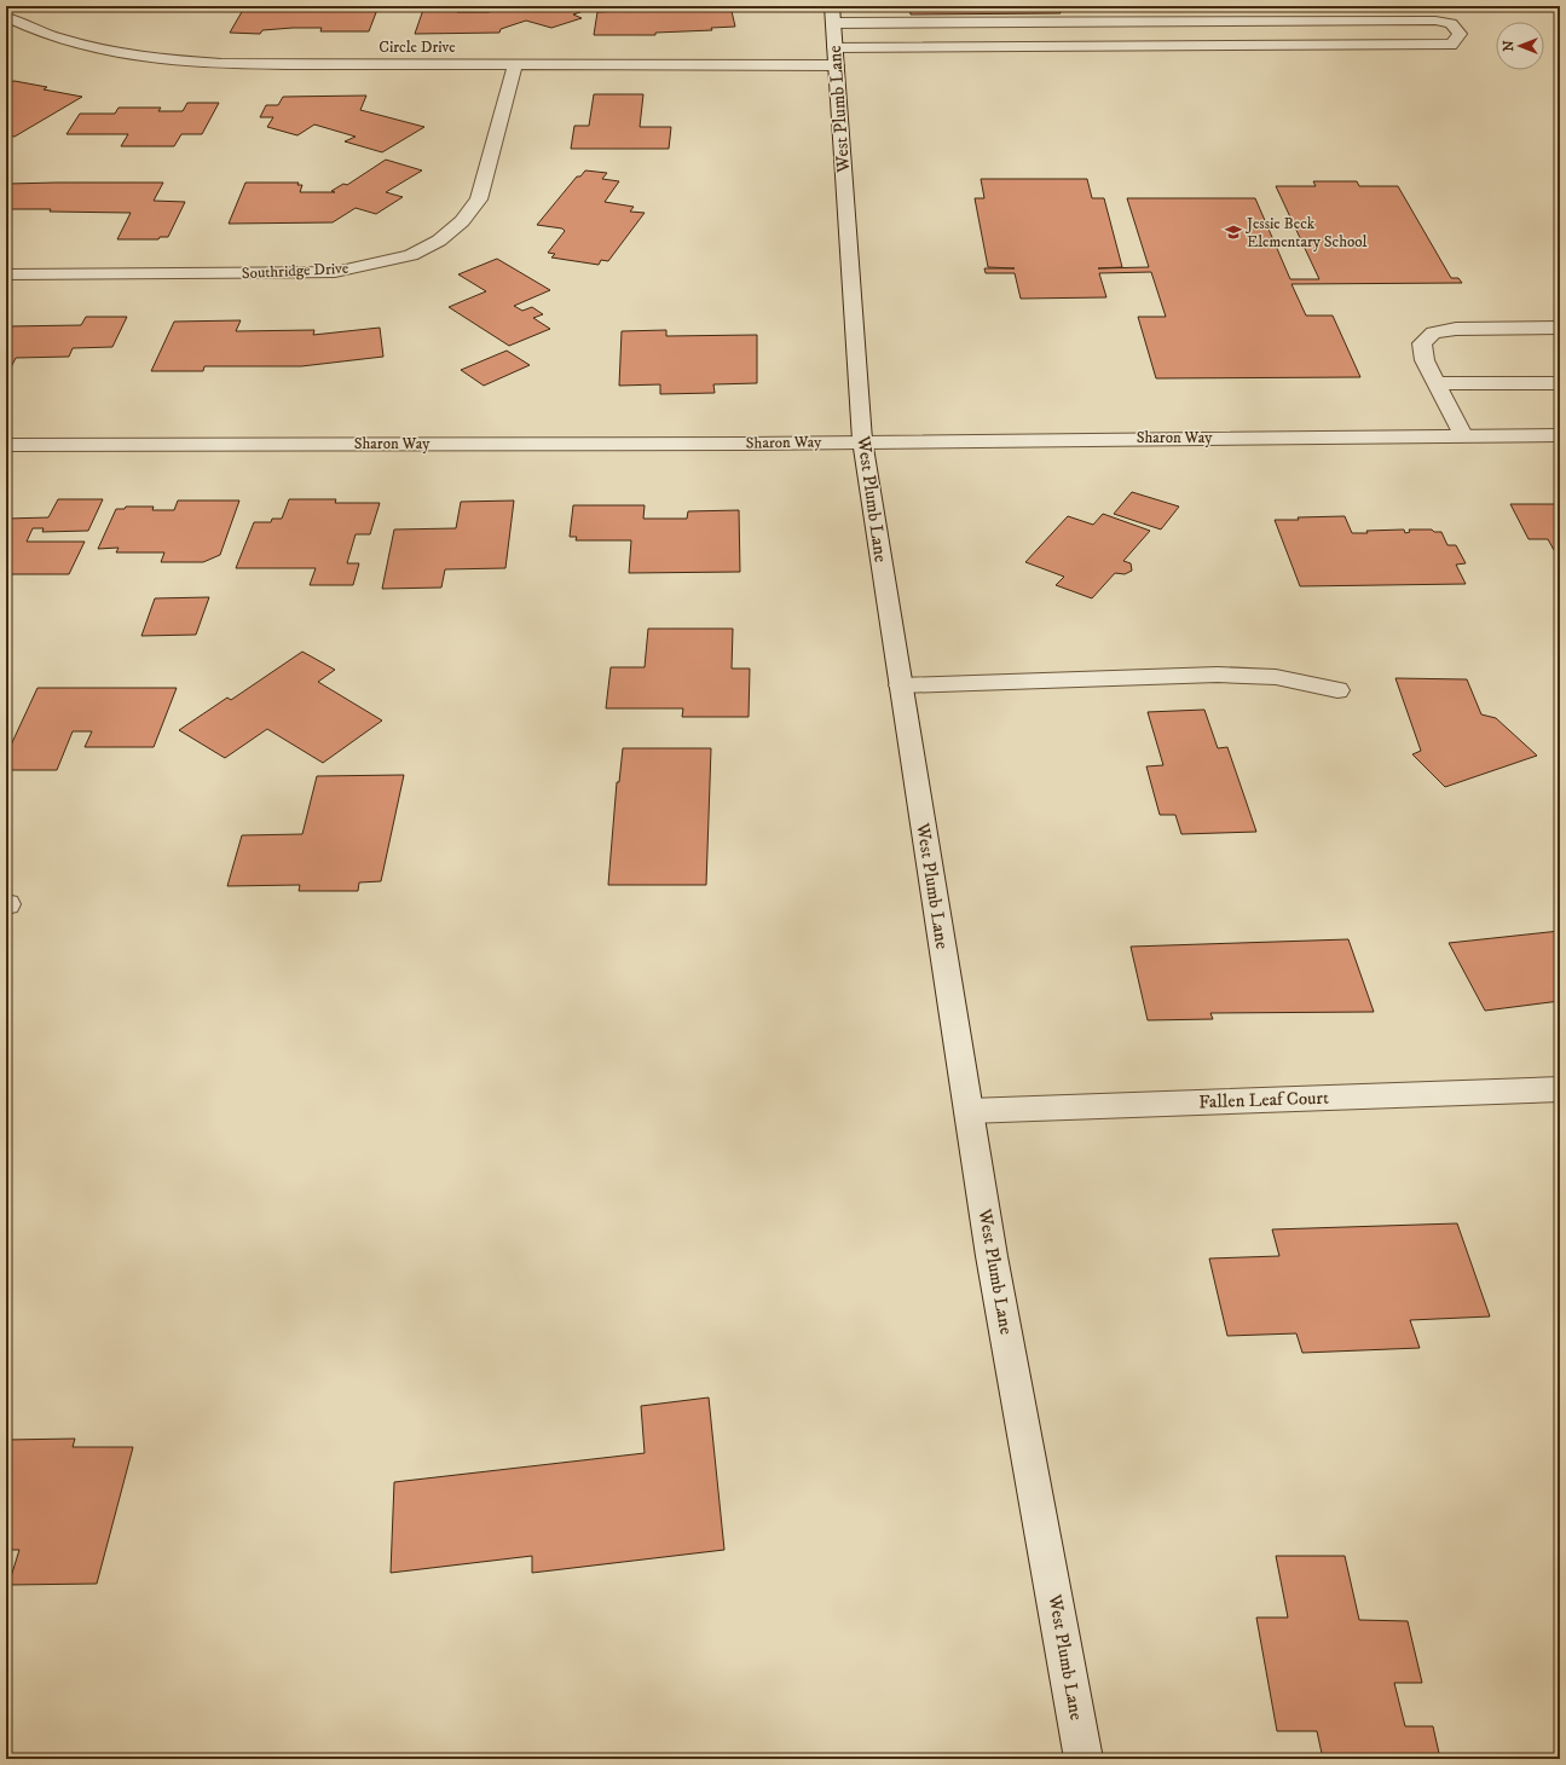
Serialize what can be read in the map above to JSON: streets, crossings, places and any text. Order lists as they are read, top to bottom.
{
  "streets": {
    "street": [
      "Circle Drive",
      "West Plumb Lane",
      "Southridge Drive",
      "Sharon Way",
      "Fallen Leaf Court"
    ]
  },
  "crossings": [
    ["Circle Drive", "West Plumb Lane"],
    ["Circle Drive", "Southridge Drive"],
    ["West Plumb Lane", "Sharon Way"],
    ["West Plumb Lane", "Fallen Leaf Court"]
  ],
  "places": {
    "school or university": ["Jessie Beck Elementary School"]
  },
  "north": "left"
}
